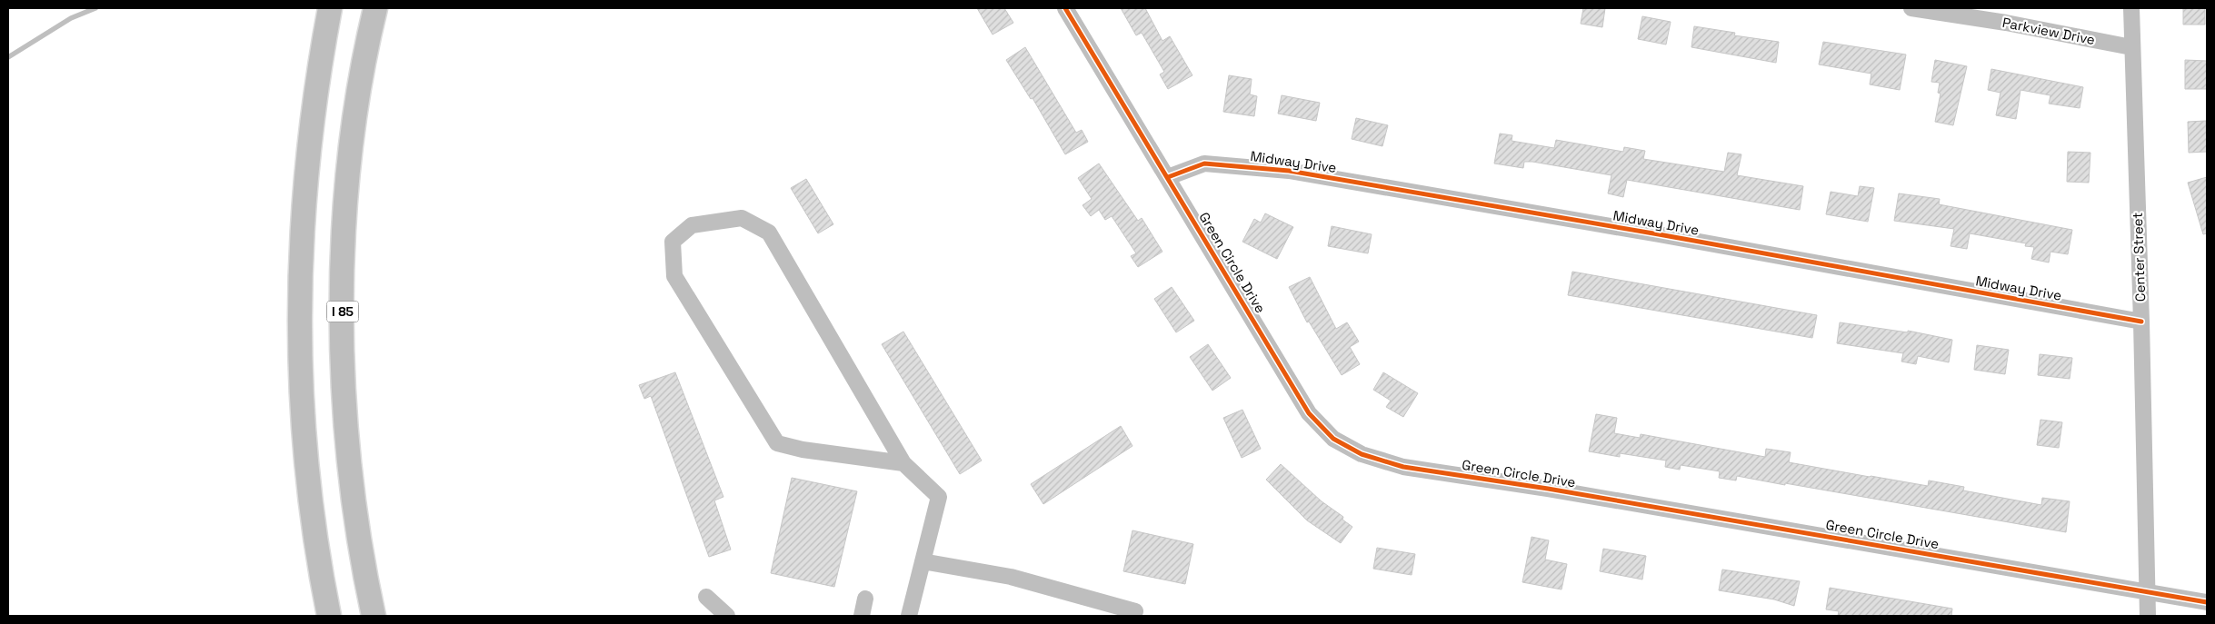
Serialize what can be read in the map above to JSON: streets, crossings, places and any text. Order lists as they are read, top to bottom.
{
  "streets": {
    "highway": ["I 85"],
    "street": [
      "Parkview Drive",
      "Midway Drive",
      "Center Street",
      "Green Circle Drive"
    ]
  },
  "crossings": [
    ["Parkview Drive", "Center Street"],
    ["Midway Drive", "Center Street"],
    ["Midway Drive", "Green Circle Drive"],
    ["Center Street", "Green Circle Drive"]
  ]
}
